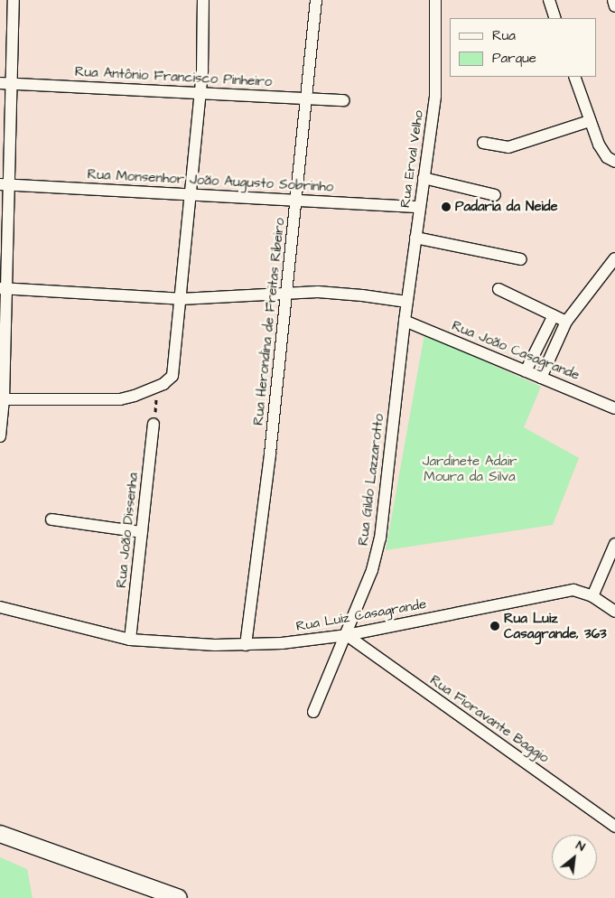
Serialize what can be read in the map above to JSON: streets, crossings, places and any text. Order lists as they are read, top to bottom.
{
  "streets": {
    "street": [
      "Rua Antônio Francisco Pinheiro",
      "Rua Erval Velho",
      "Rua Monsenhor João Augusto Sobrinho",
      "Rua Herondina de Freitas Ribeiro",
      "Rua João Casagrande",
      "Rua Gildo Lazzarotto",
      "Rua João Dissenha",
      "Rua Luiz Casagrande",
      "Rua Fioravante Baggio"
    ]
  },
  "crossings": [
    ["Rua Antônio Francisco Pinheiro", "Rua Herondina de Freitas Ribeiro"],
    ["Rua Erval Velho", "Rua Monsenhor João Augusto Sobrinho"],
    ["Rua Erval Velho", "Rua João Casagrande"],
    ["Rua Erval Velho", "Rua Gildo Lazzarotto"],
    ["Rua Monsenhor João Augusto Sobrinho", "Rua Herondina de Freitas Ribeiro"],
    ["Rua Herondina de Freitas Ribeiro", "Rua Luiz Casagrande"],
    ["Rua João Casagrande", "Rua Gildo Lazzarotto"],
    ["Rua Gildo Lazzarotto", "Rua Luiz Casagrande"],
    ["Rua Gildo Lazzarotto", "Rua Fioravante Baggio"],
    ["Rua João Dissenha", "Rua Luiz Casagrande"],
    ["Rua Luiz Casagrande", "Rua Fioravante Baggio"]
  ],
  "parks": ["Jardinete Adair Moura da Silva"],
  "places": ["Padaria da Neide", "Rua Luiz Casagrande, 363"],
  "legend": ["Rua", "Parque"],
  "north": "top right"
}
